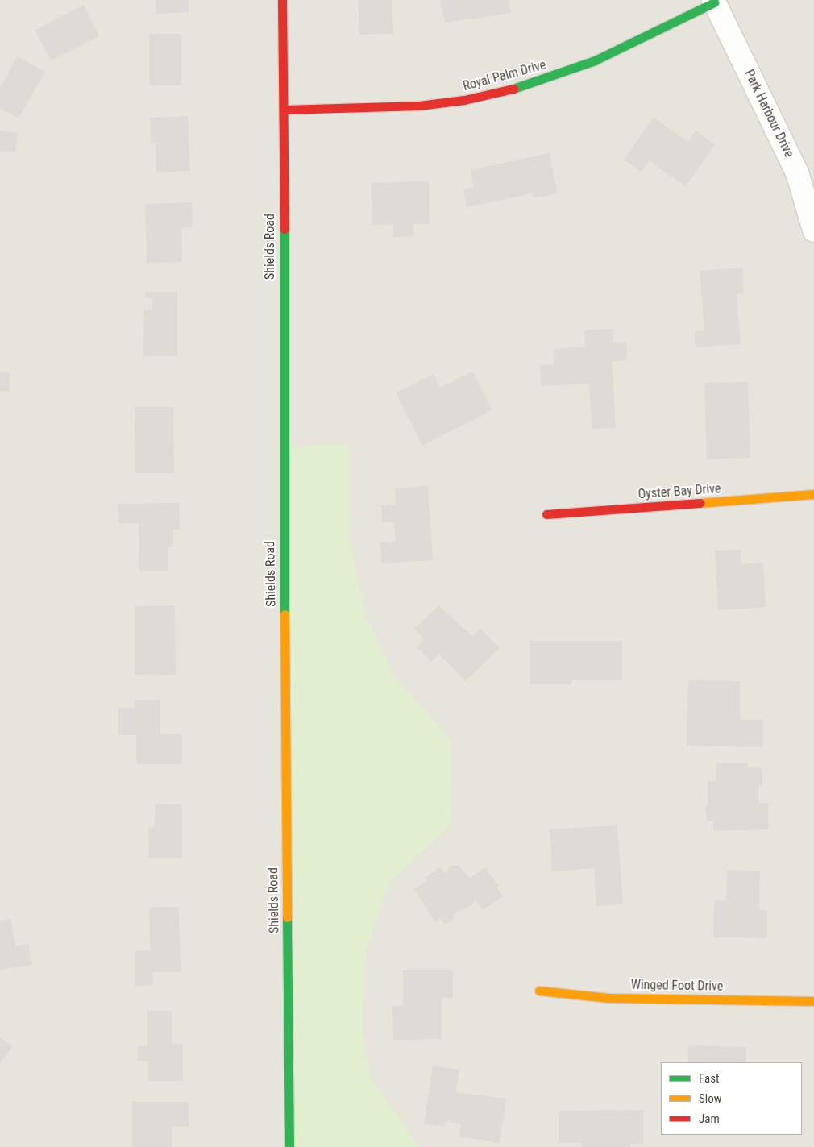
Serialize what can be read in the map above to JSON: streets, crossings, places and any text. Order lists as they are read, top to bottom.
{
  "streets": {
    "main road": [
      "Royal Palm Drive",
      "Shields Road",
      "Oyster Bay Drive",
      "Winged Foot Drive"
    ],
    "street": ["Park Harbour Drive"]
  },
  "crossings": [
    ["Royal Palm Drive", "Park Harbour Drive"],
    ["Royal Palm Drive", "Shields Road"]
  ],
  "legend": ["Fast", "Slow", "Jam"]
}
